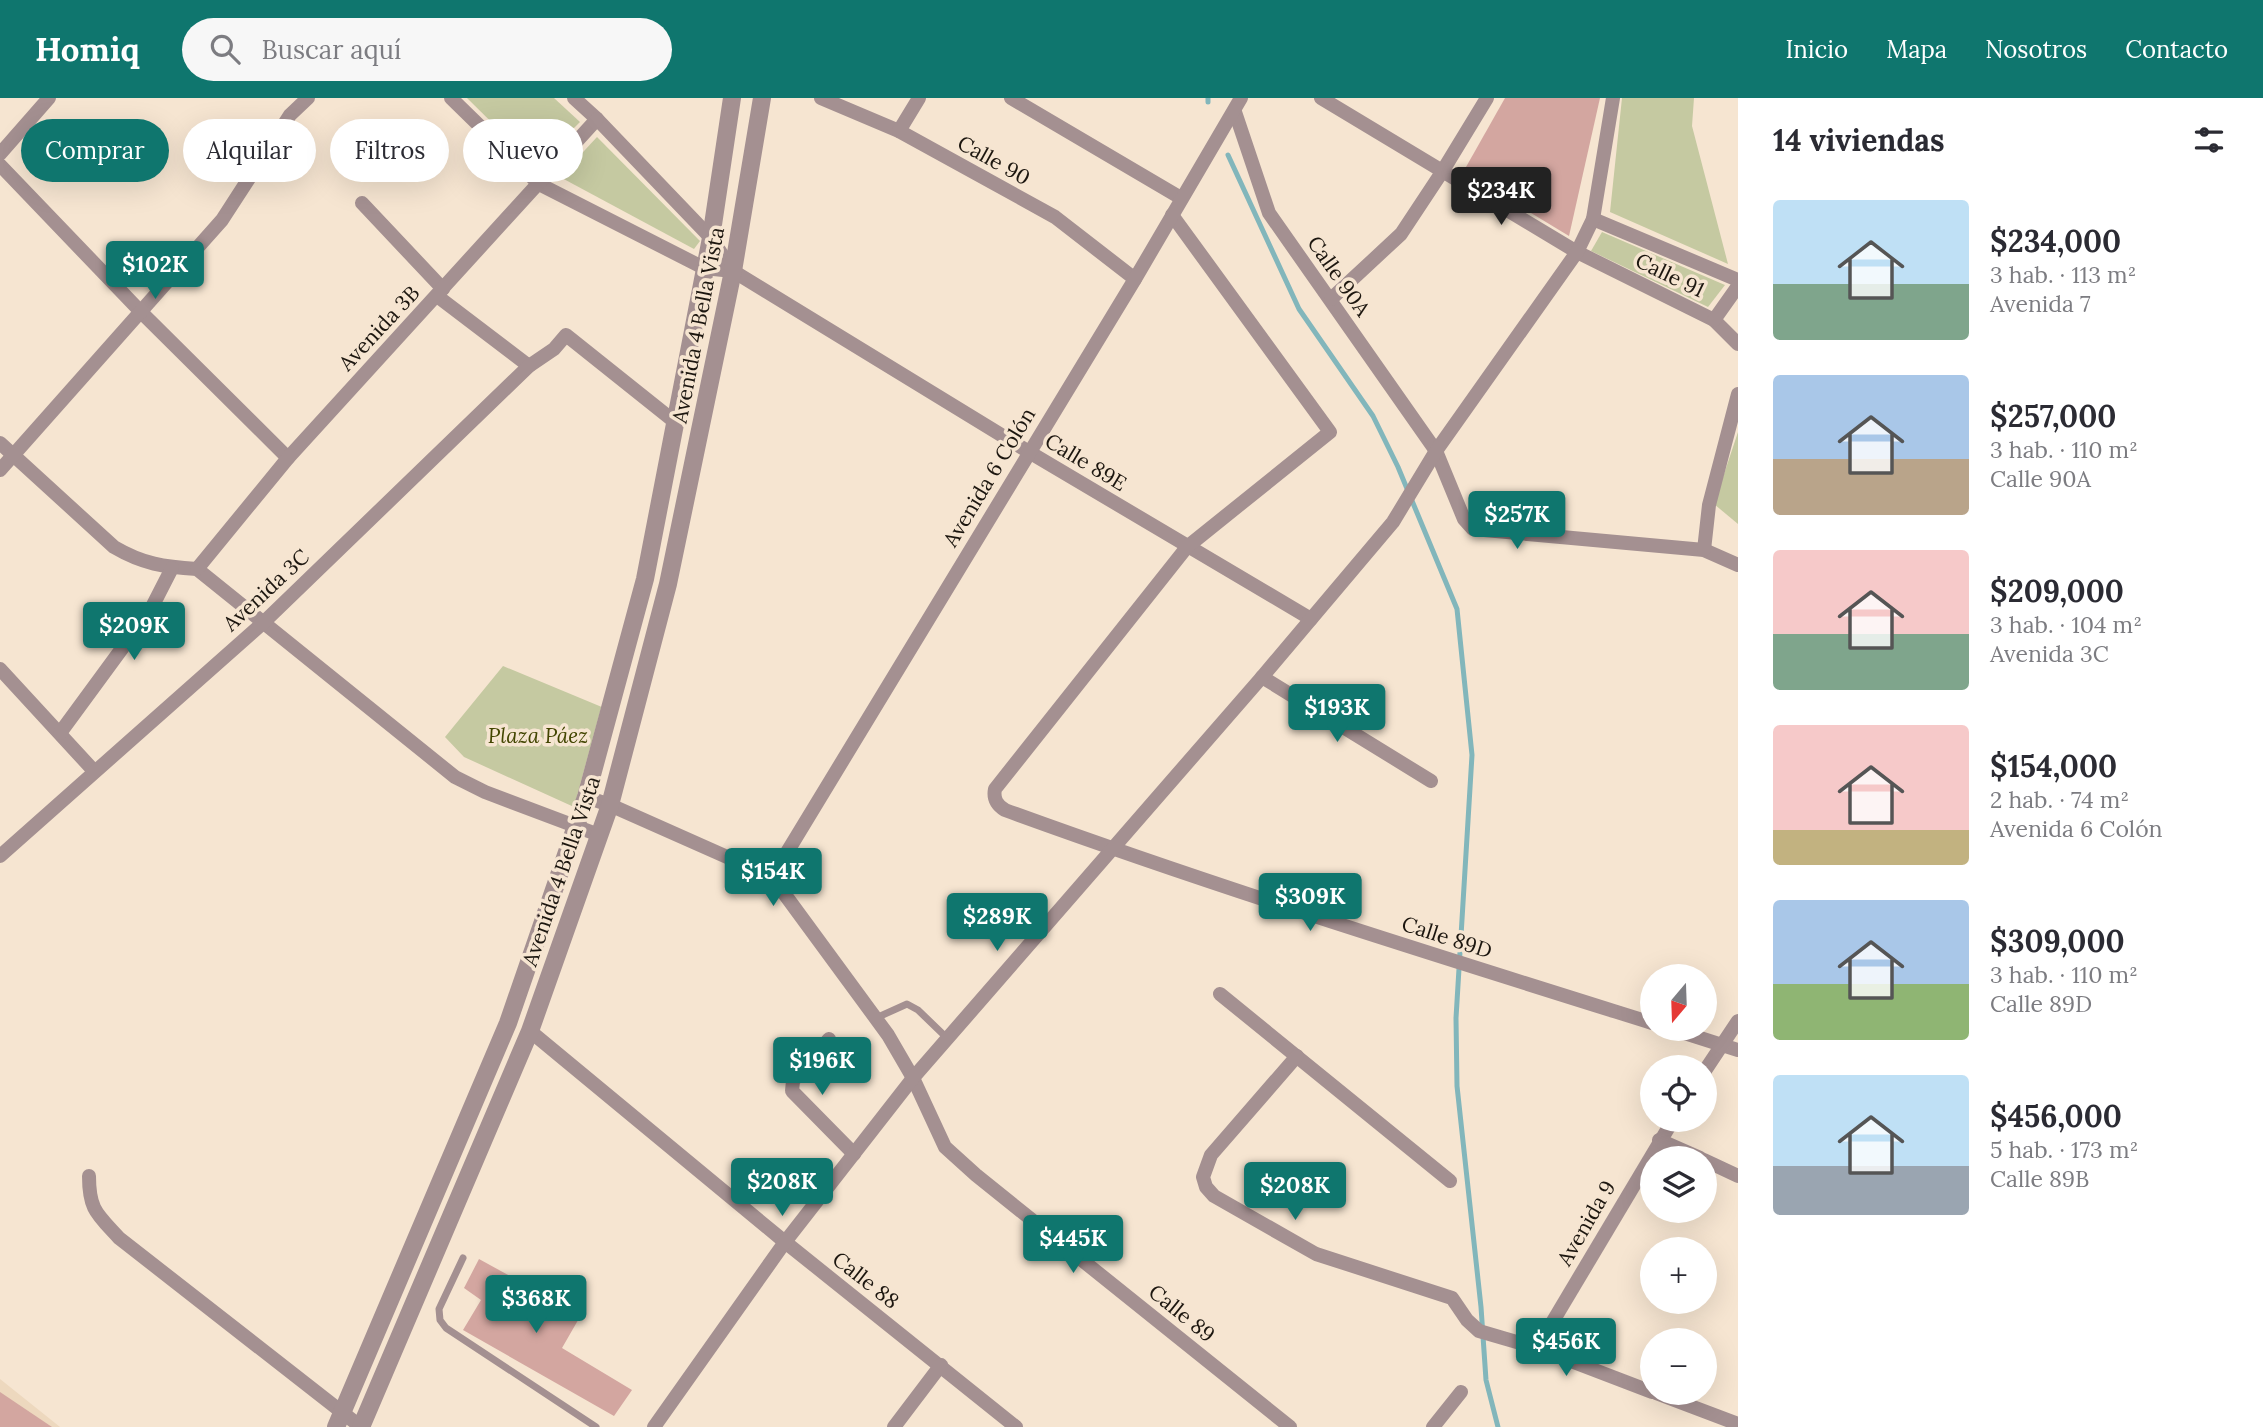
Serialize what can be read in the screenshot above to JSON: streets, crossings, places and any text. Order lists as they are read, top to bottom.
{
  "streets": {
    "street": [
      "Calle 90",
      "Calle 91",
      "Calle 90A",
      "Avenida 4 Bella Vista",
      "Avenida 3B",
      "Calle 89E",
      "Avenida 6 Colón",
      "Avenida 3C",
      "Calle 89D",
      "Avenida 9",
      "Calle 88",
      "Calle 89"
    ]
  },
  "crossings": [
    ["Calle 90", "Avenida 6 Colón"],
    ["Calle 90A", "Avenida 6 Colón"],
    ["Avenida 4 Bella Vista", "Calle 89E"],
    ["Avenida 4 Bella Vista", "Avenida 3C"],
    ["Avenida 4 Bella Vista", "Calle 88"],
    ["Calle 89E", "Avenida 6 Colón"],
    ["Calle 89E", "Calle 89D"],
    ["Avenida 6 Colón", "Calle 89"]
  ],
  "parks": ["Plaza Páez"],
  "north": "bottom",
  "page": {
    "header": "Homiq",
    "search": "Buscar aquí",
    "nav": [
      "Inicio",
      "Mapa",
      "Nosotros",
      "Contacto"
    ],
    "heading": "14 viviendas",
    "chip": [
      "Comprar",
      "Alquilar",
      "Filtros",
      "Nuevo"
    ],
    "price": [
      "$234K",
      "$102K",
      "$257K",
      "$209K",
      "$193K",
      "$154K",
      "$309K",
      "$289K",
      "$196K",
      "$208K",
      "$208K",
      "$445K",
      "$368K",
      "$456K"
    ],
    "list": [
      {
        "name": "$234,000",
        "note": "3 hab. · 113 m² · Avenida 7"
      },
      {
        "name": "$257,000",
        "note": "3 hab. · 110 m² · Calle 90A"
      },
      {
        "name": "$209,000",
        "note": "3 hab. · 104 m² · Avenida 3C"
      },
      {
        "name": "$154,000",
        "note": "2 hab. · 74 m² · Avenida 6 Colón"
      },
      {
        "name": "$309,000",
        "note": "3 hab. · 110 m² · Calle 89D"
      },
      {
        "name": "$456,000",
        "note": "5 hab. · 173 m² · Calle 89B"
      }
    ],
    "map_buttons": ["+", "−"]
  }
}
